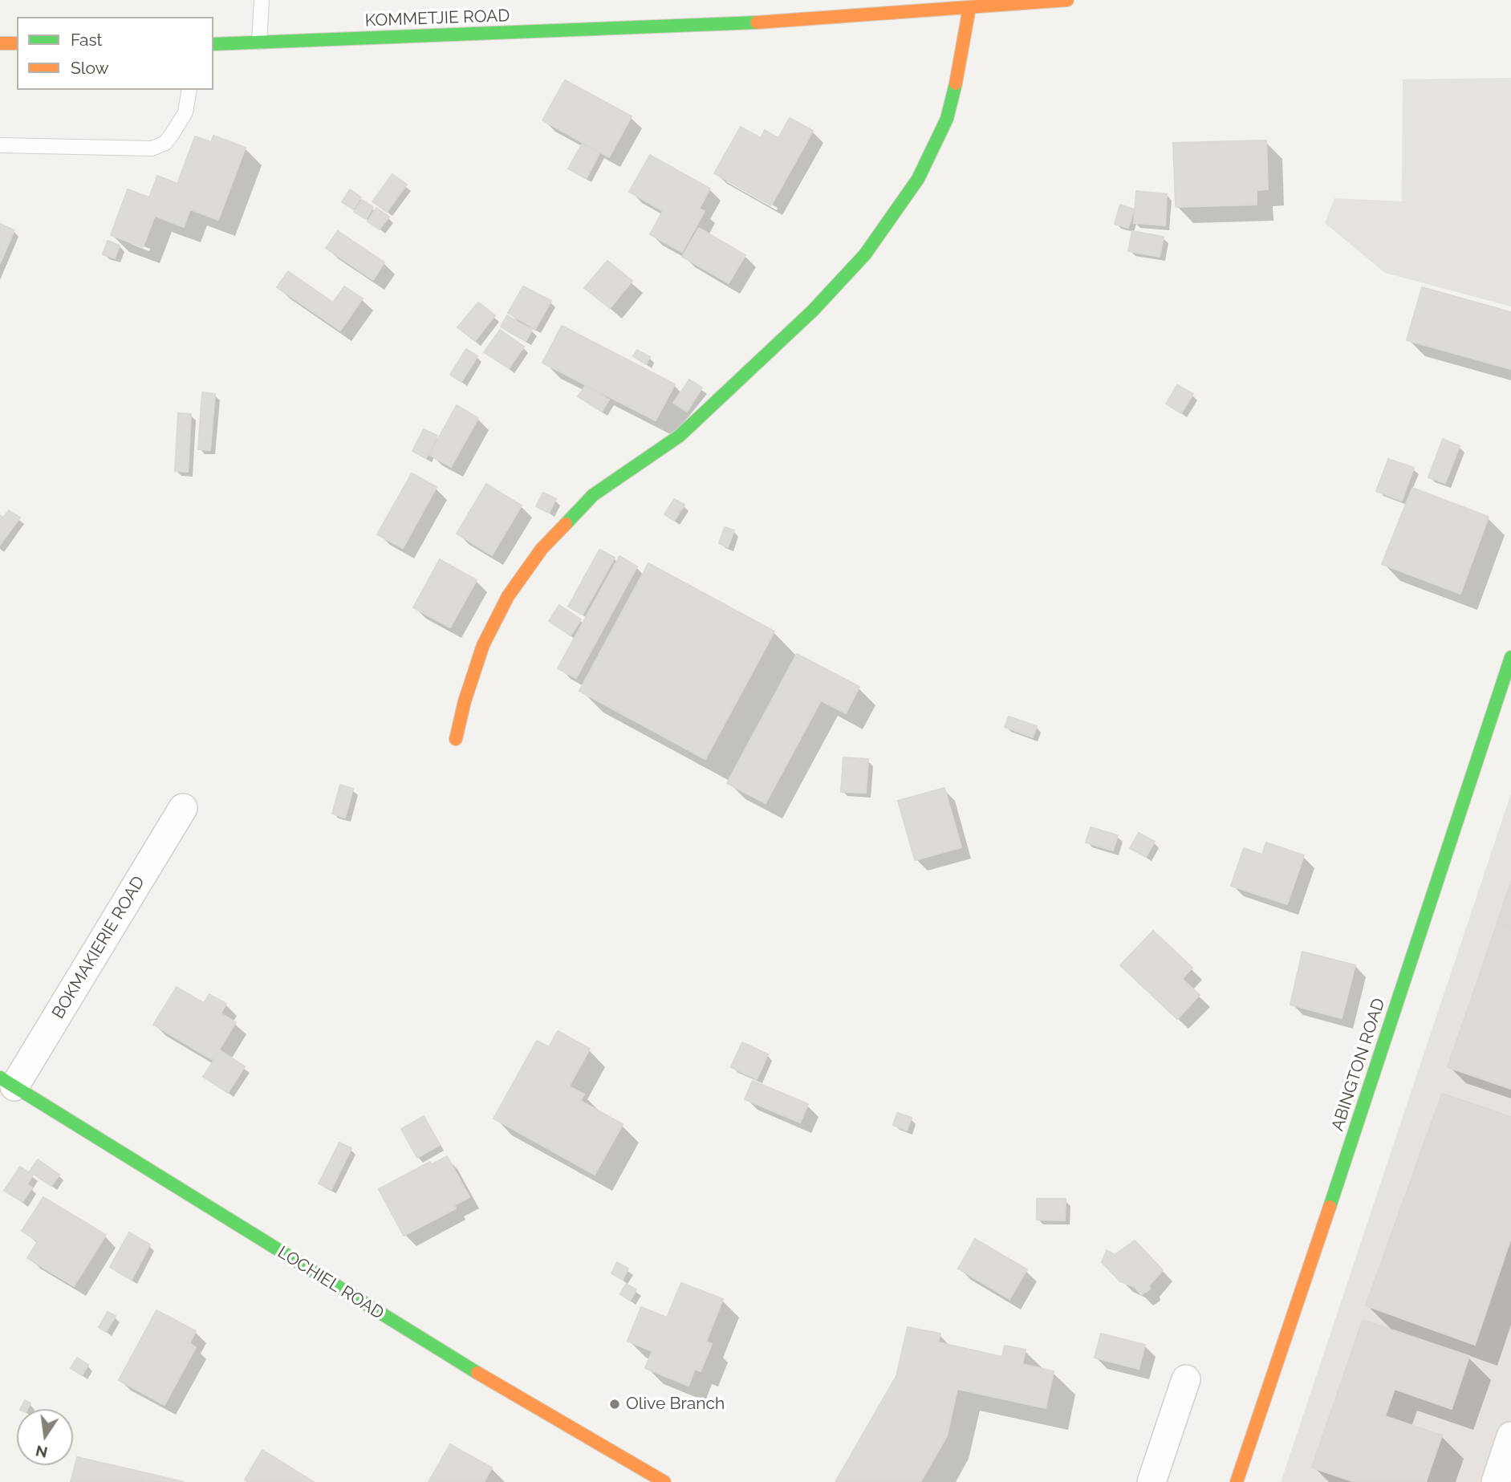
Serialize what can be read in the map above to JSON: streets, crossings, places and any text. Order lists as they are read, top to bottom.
{
  "streets": {
    "street": [
      "KOMMETJIE ROAD",
      "BOKMAKIERIE ROAD",
      "ABINGTON ROAD",
      "LOCHIEL ROAD"
    ]
  },
  "crossings": [
    ["BOKMAKIERIE ROAD", "LOCHIEL ROAD"]
  ],
  "places": ["Olive Branch"],
  "legend": ["Fast", "Slow"],
  "north": "bottom"
}
